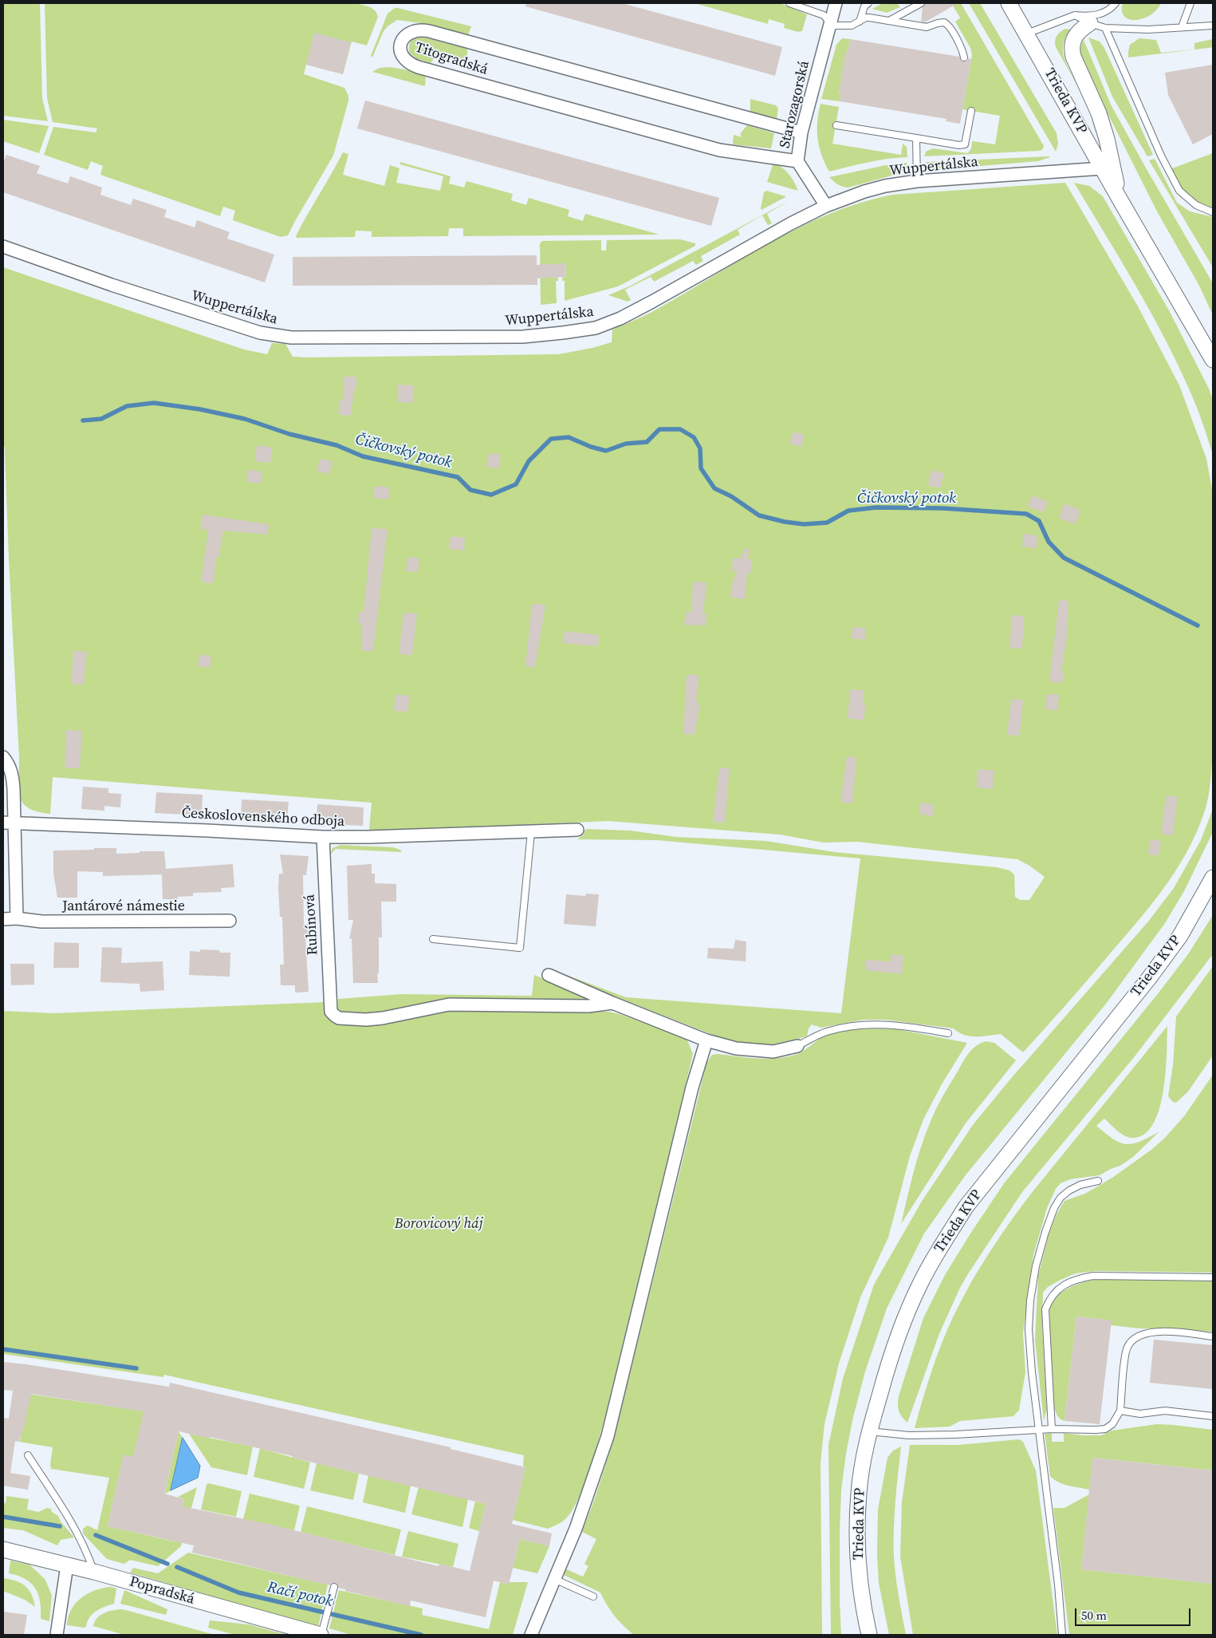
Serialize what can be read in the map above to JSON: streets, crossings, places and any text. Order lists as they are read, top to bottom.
{
  "streets": {
    "street": [
      "Titogradská",
      "Trieda KVP",
      "Starozagorská",
      "Wuppertálska",
      "Československého odboja",
      "Jantárové námestie",
      "Rubínová",
      "Popradská"
    ]
  },
  "crossings": [
    ["Titogradská", "Starozagorská"],
    ["Trieda KVP", "Wuppertálska"],
    ["Starozagorská", "Wuppertálska"],
    ["Československého odboja", "Rubínová"]
  ],
  "water": ["Čičkovský potok", "Račí potok"],
  "parks": ["Borovicový háj"],
  "scale_bar": "50 m"
}
